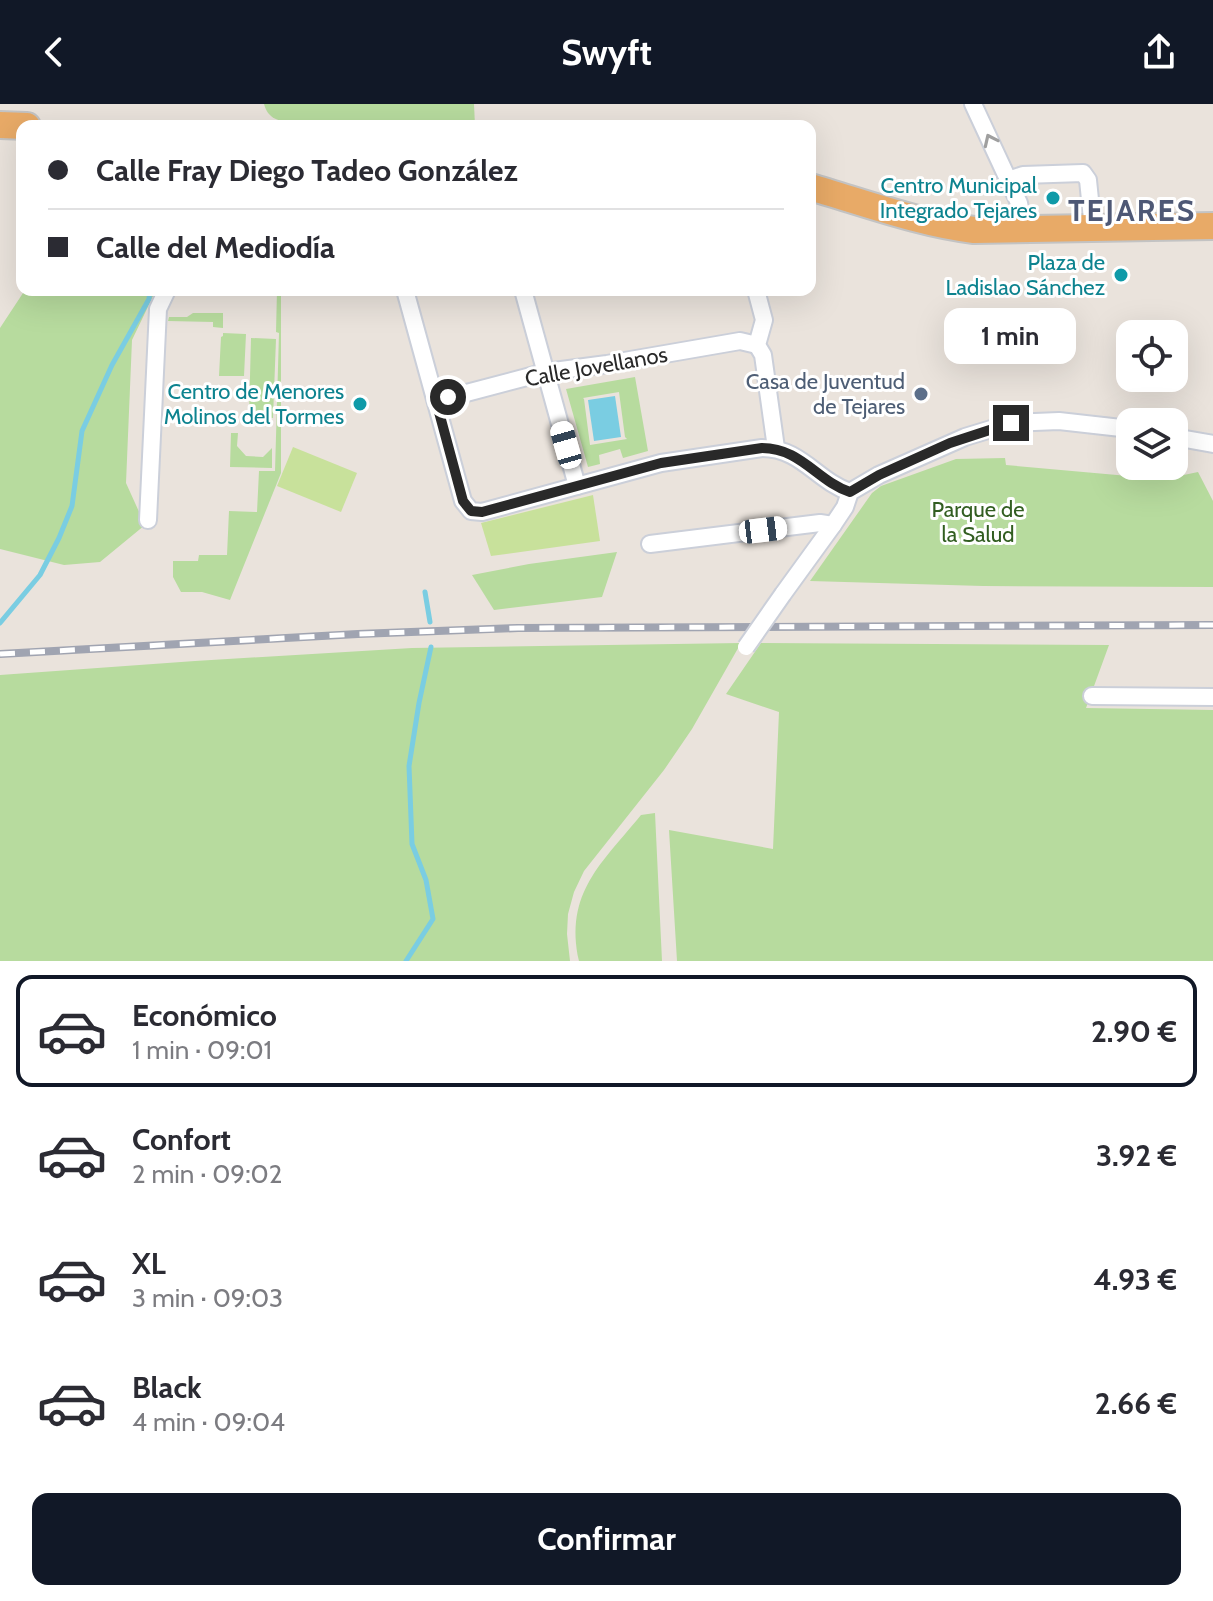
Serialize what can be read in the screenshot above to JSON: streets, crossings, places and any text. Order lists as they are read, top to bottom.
{
  "streets": {
    "street": ["Calle Jovellanos"]
  },
  "districts": ["TEJARES"],
  "parks": ["Parque de la Salud"],
  "places": [
    "Centro Municipal Integrado Tejares",
    "Plaza de Ladislao Sánchez",
    "Casa de Juventud de Tejares",
    "Centro de Menores Molinos del Tormes"
  ],
  "page": {
    "header": "Swyft",
    "banner": ["Calle Fray Diego Tadeo González", "Calle del Mediodía"],
    "bubble": "1 min",
    "list": [
      {
        "name": "Económico",
        "note": "1 min · 09:01",
        "value": "2.90 €"
      },
      {
        "name": "Confort",
        "note": "2 min · 09:02",
        "value": "3.92 €"
      },
      {
        "name": "XL",
        "note": "3 min · 09:03",
        "value": "4.93 €"
      },
      {
        "name": "Black",
        "note": "4 min · 09:04",
        "value": "2.66 €"
      }
    ],
    "buttons": "Confirmar"
  }
}
